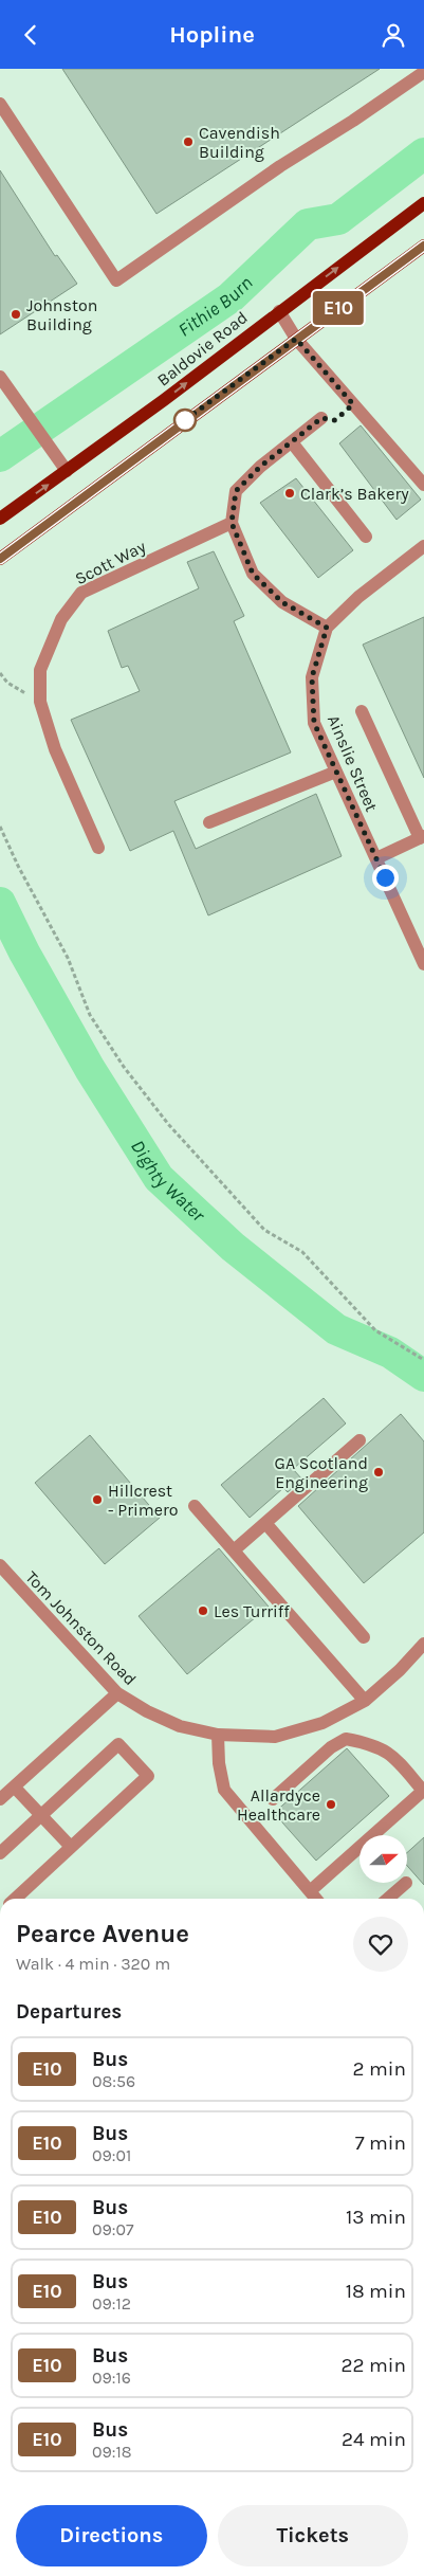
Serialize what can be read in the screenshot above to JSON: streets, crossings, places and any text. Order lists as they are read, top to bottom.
{
  "streets": {
    "main road": ["Baldovie Road"],
    "street": ["Scott Way", "Ainslie Street", "Tom Johnston Road"]
  },
  "water": ["Fithie Burn", "Dighty Water"],
  "places": [
    "Cavendish Building",
    "Johnston Building",
    "Clark’s Bakery",
    "GA Scotland Engineering",
    "Hillcrest - Primero",
    "Les Turriff",
    "Allardyce Healthcare"
  ],
  "lines": ["bus line E10"],
  "north": "right",
  "page": {
    "header": "Hopline",
    "on_map": "E10",
    "heading": [
      ["Pearce Avenue", "Walk · 4 min · 320 m"],
      "Departures"
    ],
    "list": [
      {
        "mark": "E10",
        "name": "Bus",
        "note": "08:56",
        "value": "2 min"
      },
      {
        "mark": "E10",
        "name": "Bus",
        "note": "09:01",
        "value": "7 min"
      },
      {
        "mark": "E10",
        "name": "Bus",
        "note": "09:07",
        "value": "13 min"
      },
      {
        "mark": "E10",
        "name": "Bus",
        "note": "09:12",
        "value": "18 min"
      },
      {
        "mark": "E10",
        "name": "Bus",
        "note": "09:16",
        "value": "22 min"
      },
      {
        "mark": "E10",
        "name": "Bus",
        "note": "09:18",
        "value": "24 min"
      }
    ],
    "buttons": ["Directions", "Tickets"]
  }
}
